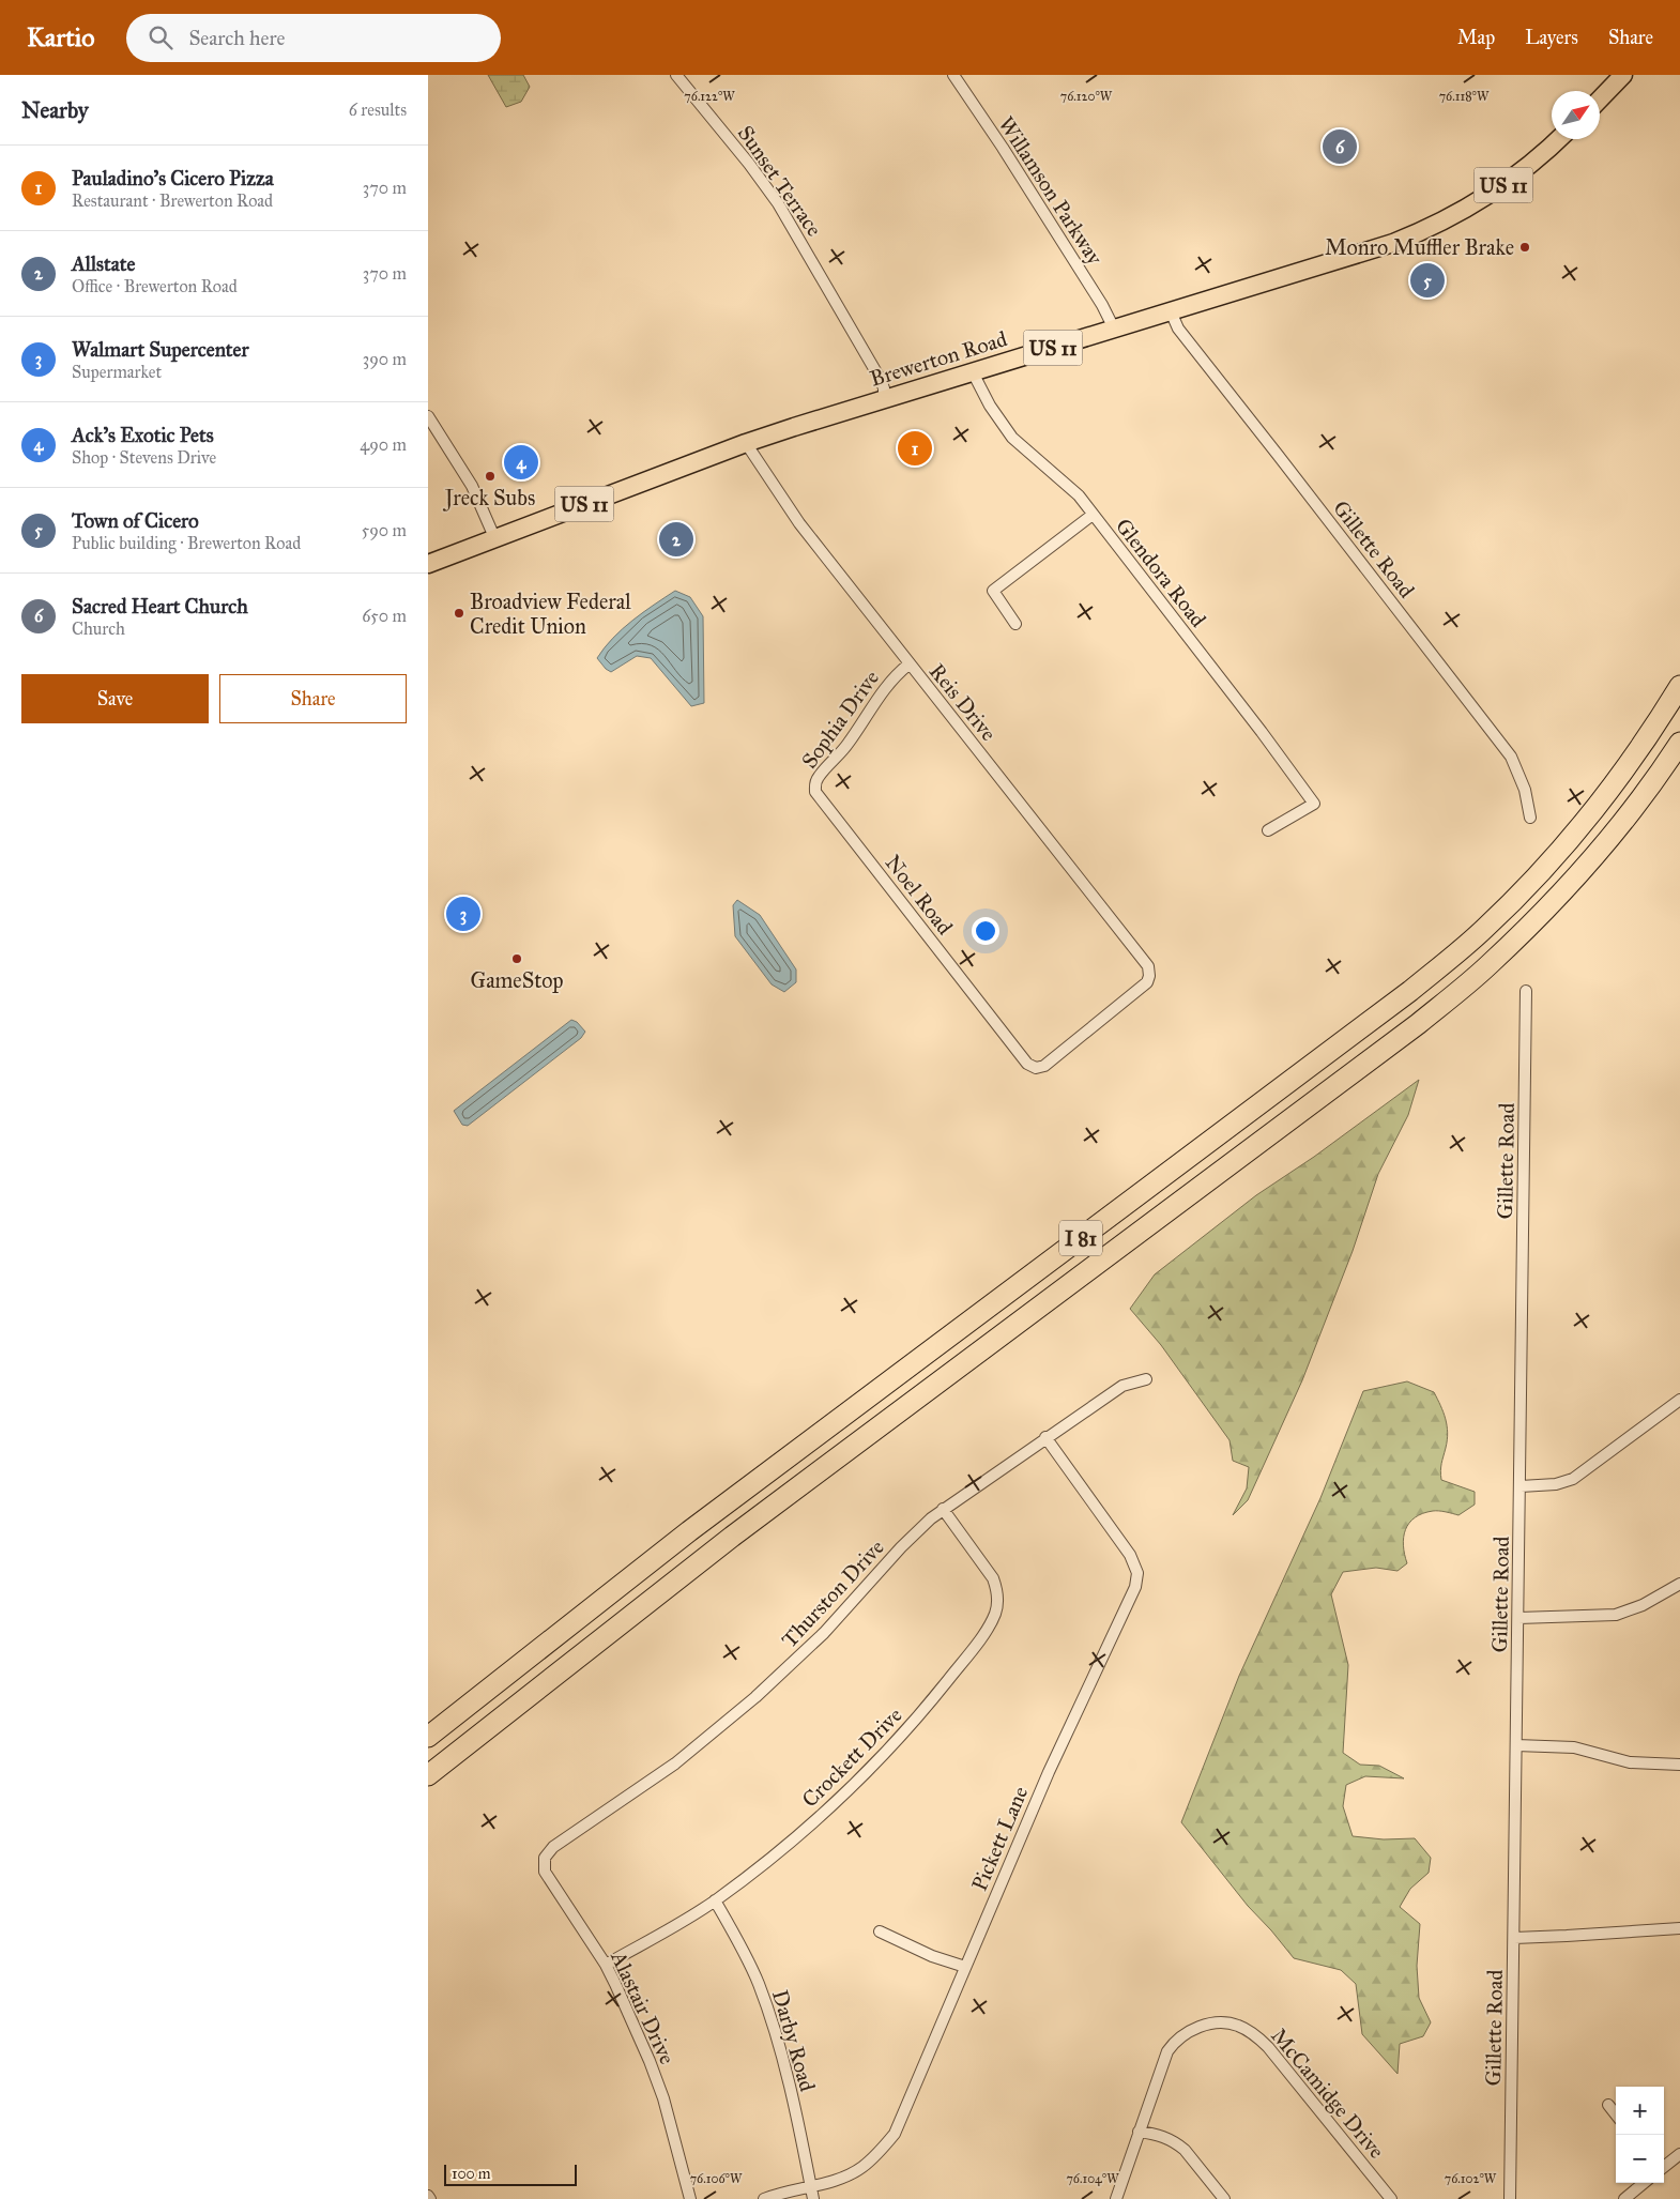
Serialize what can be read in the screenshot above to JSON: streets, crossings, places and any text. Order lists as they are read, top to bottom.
{
  "streets": {
    "highway": ["I 81"],
    "main road": ["US 11", "Brewerton Road"],
    "street": [
      "Sunset Terrace",
      "Willamson Parkway",
      "Gillette Road",
      "Glendora Road",
      "Reis Drive",
      "Sophia Drive",
      "Noel Road",
      "Thurston Drive",
      "Crockett Drive",
      "Pickett Lane",
      "Alastair Drive",
      "Darby Road",
      "McCamidge Drive"
    ]
  },
  "crossings": [
    ["Sunset Terrace", "Brewerton Road"],
    ["Willamson Parkway", "Brewerton Road"],
    ["Brewerton Road", "Gillette Road"],
    ["Brewerton Road", "Glendora Road"],
    ["Brewerton Road", "Reis Drive"],
    ["Reis Drive", "Sophia Drive"],
    ["Reis Drive", "Noel Road"],
    ["Sophia Drive", "Noel Road"],
    ["Thurston Drive", "Crockett Drive"],
    ["Thurston Drive", "Pickett Lane"],
    ["Thurston Drive", "Alastair Drive"],
    ["Crockett Drive", "Alastair Drive"],
    ["Crockett Drive", "Darby Road"],
    ["Pickett Lane", "Darby Road"]
  ],
  "places": [
    "Monro Muffler Brake",
    "Jreck Subs",
    "Broadview Federal Credit Union",
    "GameStop"
  ],
  "scale_bar": "100 m",
  "north": "top right",
  "page": {
    "header": "Kartio",
    "search": "Search here",
    "nav": ["Map", "Layers", "Share"],
    "heading": ["Nearby", "6 results"],
    "pins": [
      "6",
      "5",
      "1",
      "4",
      "2",
      "3"
    ],
    "list": [
      {
        "mark": "1",
        "name": "Pauladino's Cicero Pizza",
        "note": "Restaurant · Brewerton Road",
        "value": "370 m"
      },
      {
        "mark": "2",
        "name": "Allstate",
        "note": "Office · Brewerton Road",
        "value": "370 m"
      },
      {
        "mark": "3",
        "name": "Walmart Supercenter",
        "note": "Supermarket",
        "value": "390 m"
      },
      {
        "mark": "4",
        "name": "Ack's Exotic Pets",
        "note": "Shop · Stevens Drive",
        "value": "490 m"
      },
      {
        "mark": "5",
        "name": "Town of Cicero",
        "note": "Public building · Brewerton Road",
        "value": "590 m"
      },
      {
        "mark": "6",
        "name": "Sacred Heart Church",
        "note": "Church",
        "value": "650 m"
      }
    ],
    "buttons": ["Save", "Share"],
    "map_buttons": ["+", "−"],
    "scale": "100 m"
  },
  "coordinates": [
    "76.122°W",
    "76.120°W",
    "76.118°W",
    "76.106°W",
    "76.104°W",
    "76.102°W"
  ]
}
